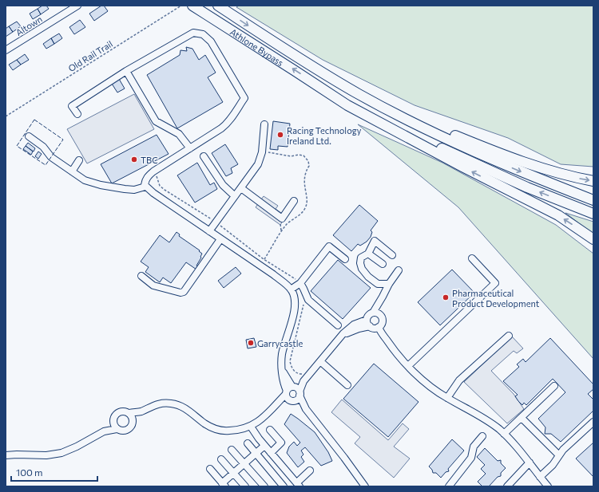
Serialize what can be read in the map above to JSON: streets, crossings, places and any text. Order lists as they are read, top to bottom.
{
  "streets": {
    "highway": ["Athlone Bypass"],
    "street": ["Altown"],
    "path": ["Old Rail Trail"]
  },
  "places": [
    "Racing Technology Ireland Ltd.",
    "TBC",
    "Pharmaceutical Product Development",
    "Garrycastle"
  ],
  "scale_bar": "100 m"
}
